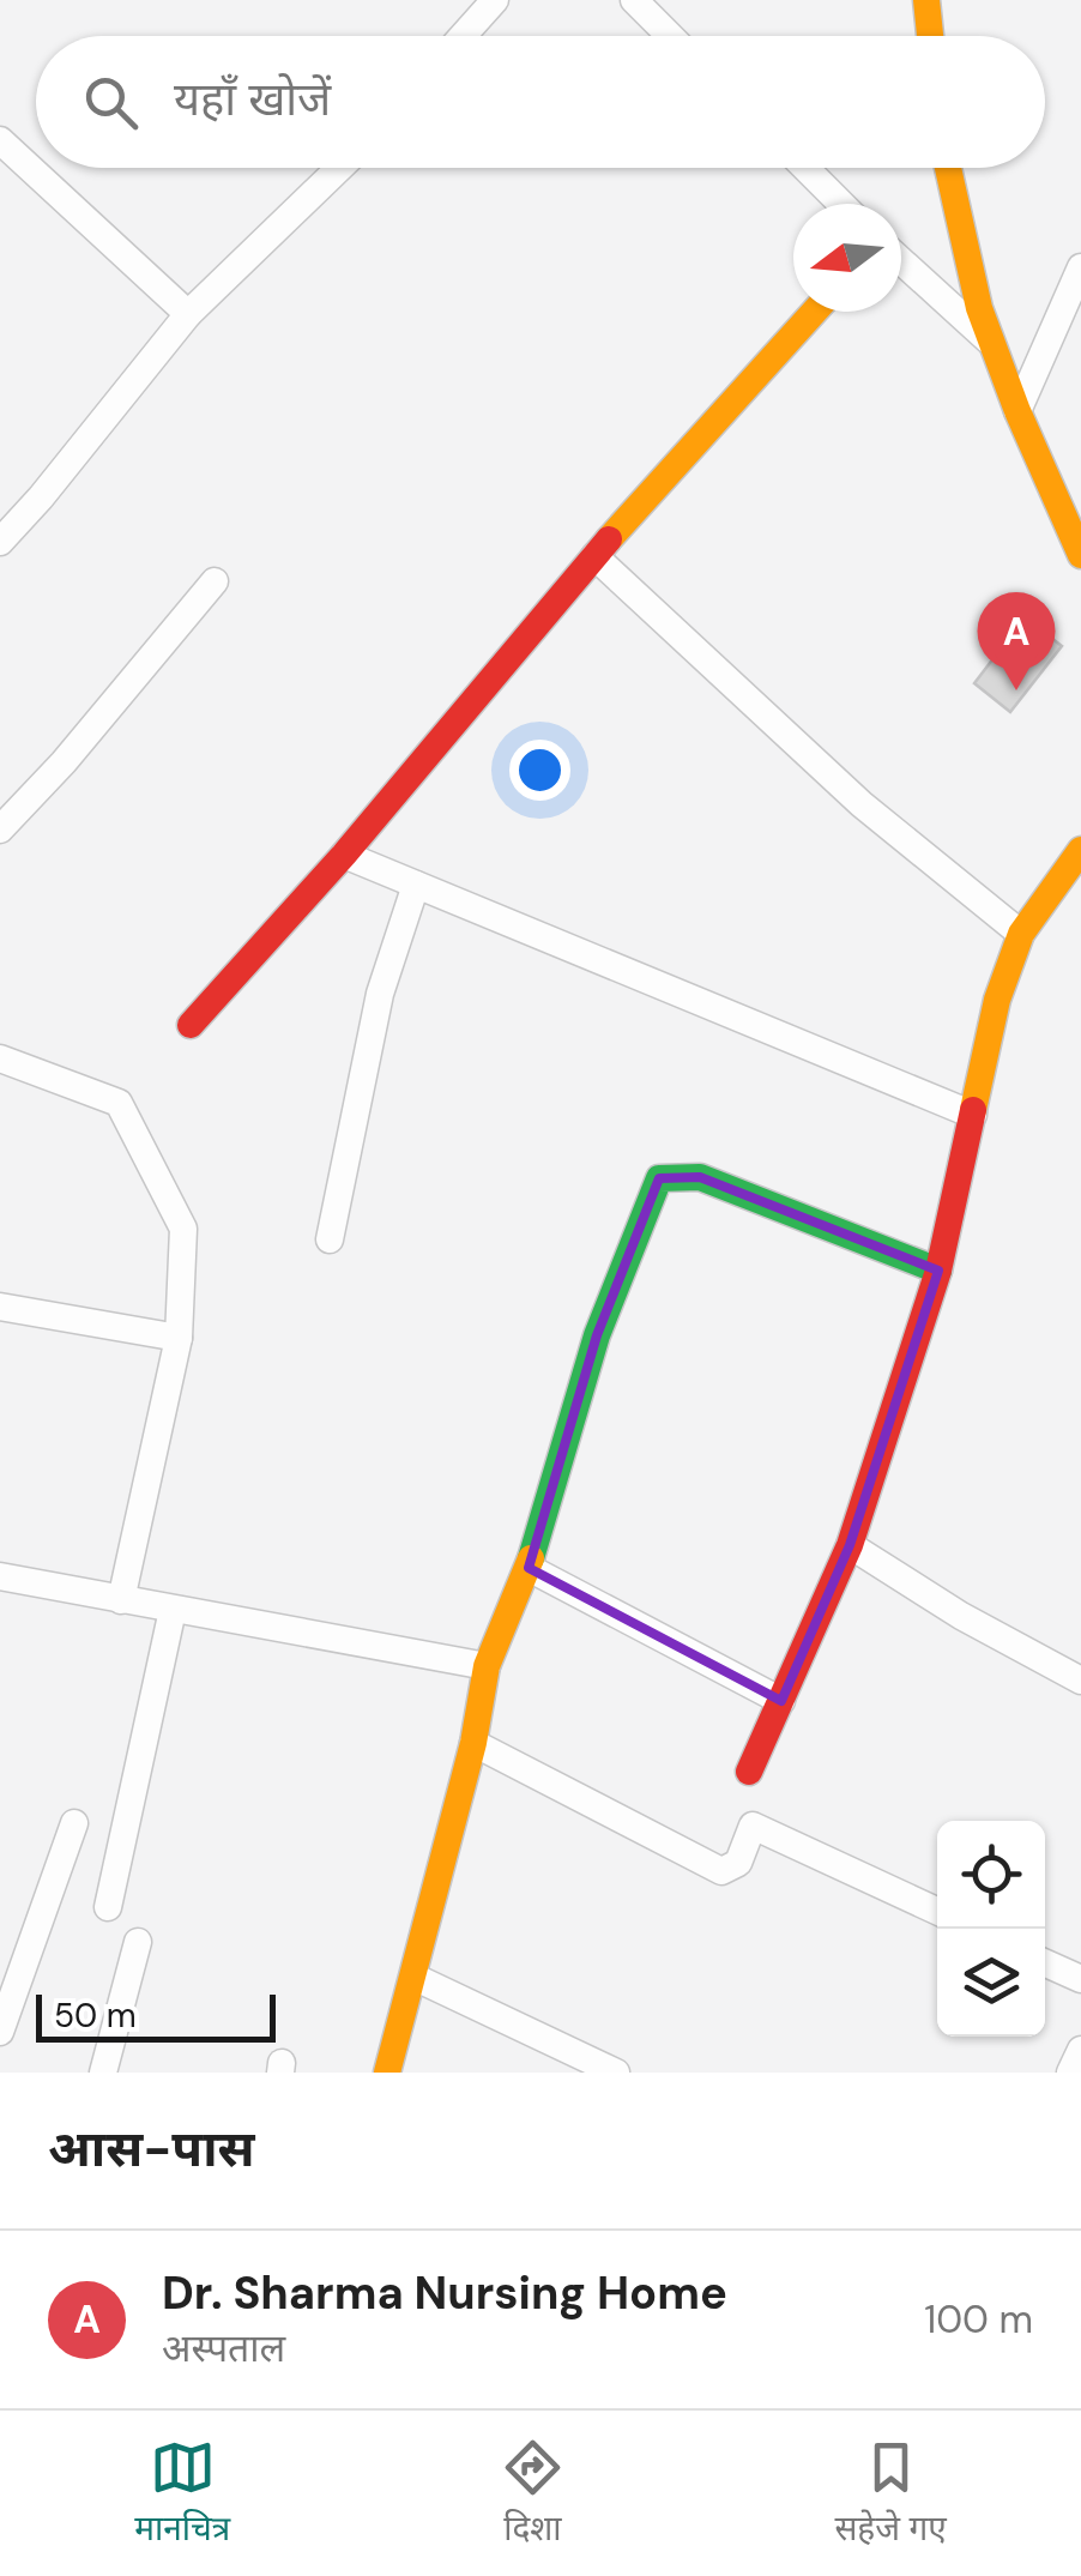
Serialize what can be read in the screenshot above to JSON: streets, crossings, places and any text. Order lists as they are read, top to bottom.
{
  "scale_bar": "50 m",
  "north": "left",
  "page": {
    "search": "यहाँ खोजें",
    "pins": "A",
    "scale": "50 m",
    "heading": "आस-पास",
    "list": [
      {
        "mark": "A",
        "name": "Dr. Sharma Nursing Home",
        "note": "अस्पताल",
        "value": "100 m"
      }
    ],
    "nav": ["मानचित्र", "दिशा", "सहेजे गए"]
  }
}
